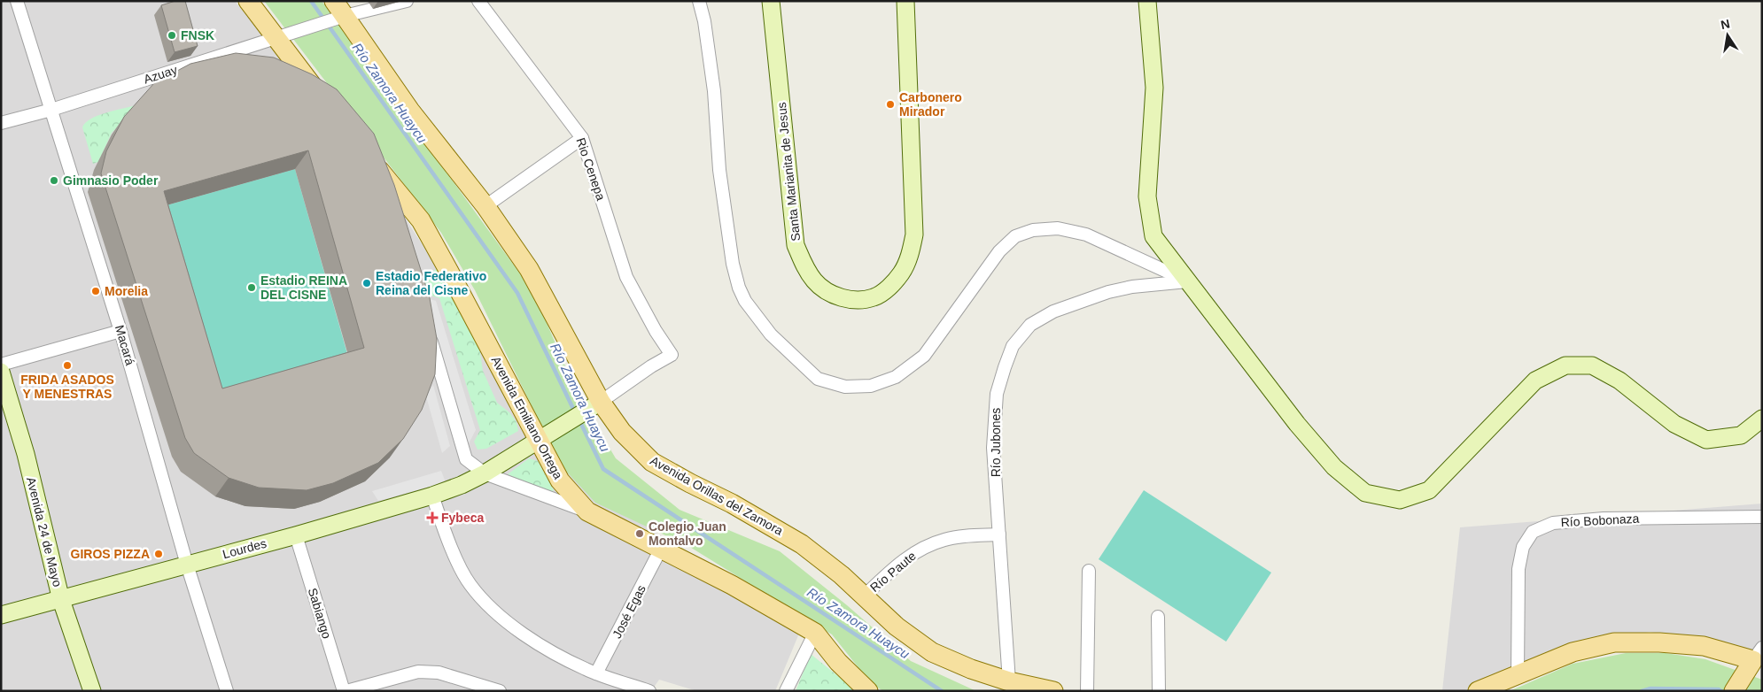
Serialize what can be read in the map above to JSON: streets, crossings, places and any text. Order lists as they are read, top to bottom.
{
  "streets": {
    "main road": ["Avenida Emiliano Ortega", "Avenida Orillas del Zamora"],
    "street": [
      "Azuay",
      "Rio Cenepa",
      "Santa Marianita de Jesus",
      "Macará",
      "Río Jubones",
      "Río Bobonaza",
      "Avenida 24 de Mayo",
      "Lourdes",
      "Río Paute",
      "José Egas",
      "Sabiango"
    ]
  },
  "crossings": [
    ["Azuay", "Macará"],
    ["Azuay", "Avenida Orillas del Zamora"],
    ["Rio Cenepa", "Avenida Orillas del Zamora"],
    ["Rio Cenepa", "Lourdes"],
    ["Macará", "Lourdes"],
    ["Avenida Emiliano Ortega", "Lourdes"],
    ["Avenida Emiliano Ortega", "José Egas"],
    ["Río Jubones", "Avenida Orillas del Zamora"],
    ["Río Jubones", "Río Paute"],
    ["Avenida Orillas del Zamora", "Lourdes"],
    ["Avenida Orillas del Zamora", "Río Paute"],
    ["Avenida 24 de Mayo", "Lourdes"],
    ["Lourdes", "Sabiango"]
  ],
  "water": ["Río Zamora Huaycu"],
  "places": {
    "other": [
      "FNSK",
      "Carbonero Mirador",
      "Gimnasio Poder",
      "Estadio Federativo Reina del Cisne",
      "Estadio REINA DEL CISNE",
      "Morelia",
      "FRIDA ASADOS Y MENESTRAS",
      "Colegio Juan Montalvo",
      "GIROS PIZZA"
    ],
    "health": ["Fybeca"]
  },
  "north": "top"
}
